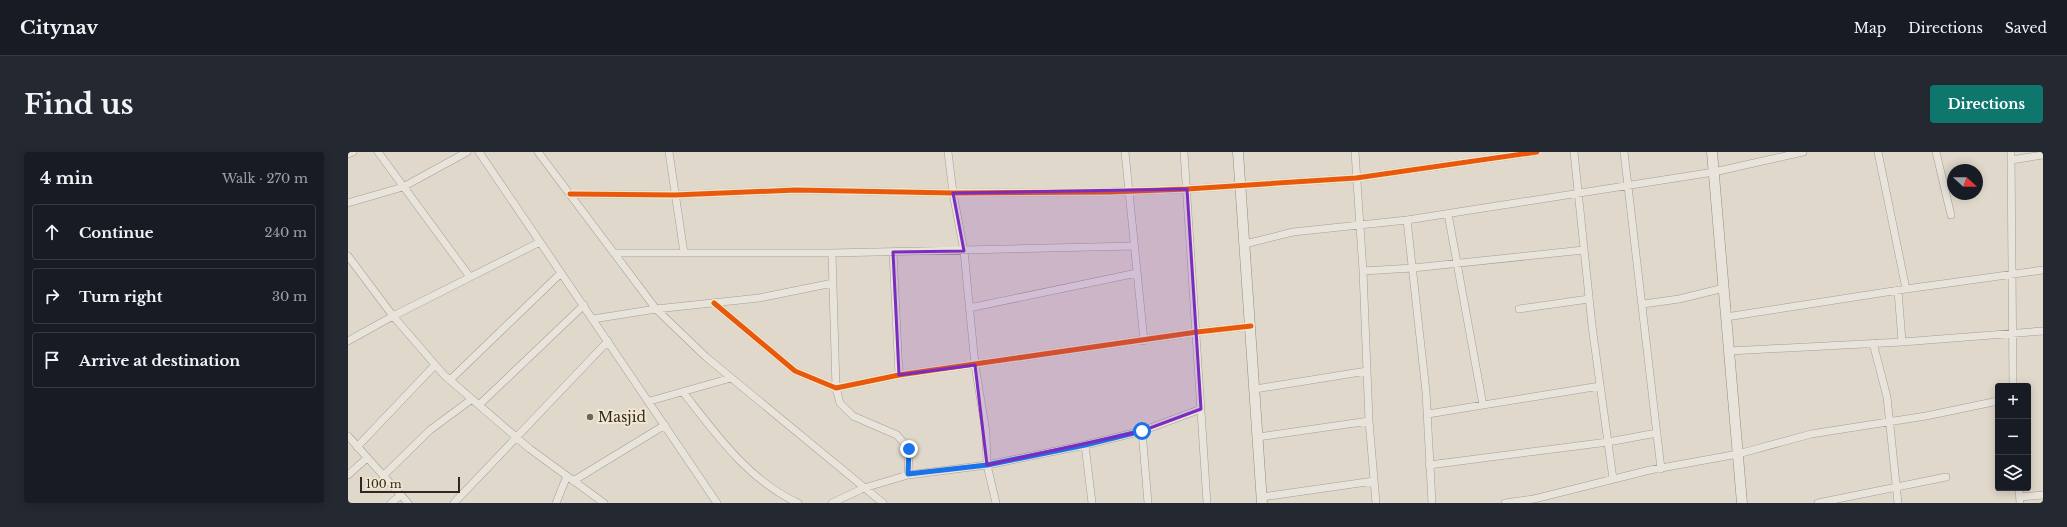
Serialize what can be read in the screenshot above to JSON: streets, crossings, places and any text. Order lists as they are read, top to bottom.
{
  "places": ["Masjid"],
  "scale_bar": "100 m",
  "north": "right",
  "page": {
    "header": "Citynav",
    "nav": ["Map", "Directions", "Saved"],
    "buttons": "Directions",
    "title": "Find us",
    "heading": ["4 min", "Walk · 270 m"],
    "list": [
      ["Continue", "240 m"],
      ["Turn right", "30 m"],
      "Arrive at destination"
    ],
    "map_buttons": ["+", "−"],
    "scale": "100 m"
  }
}
